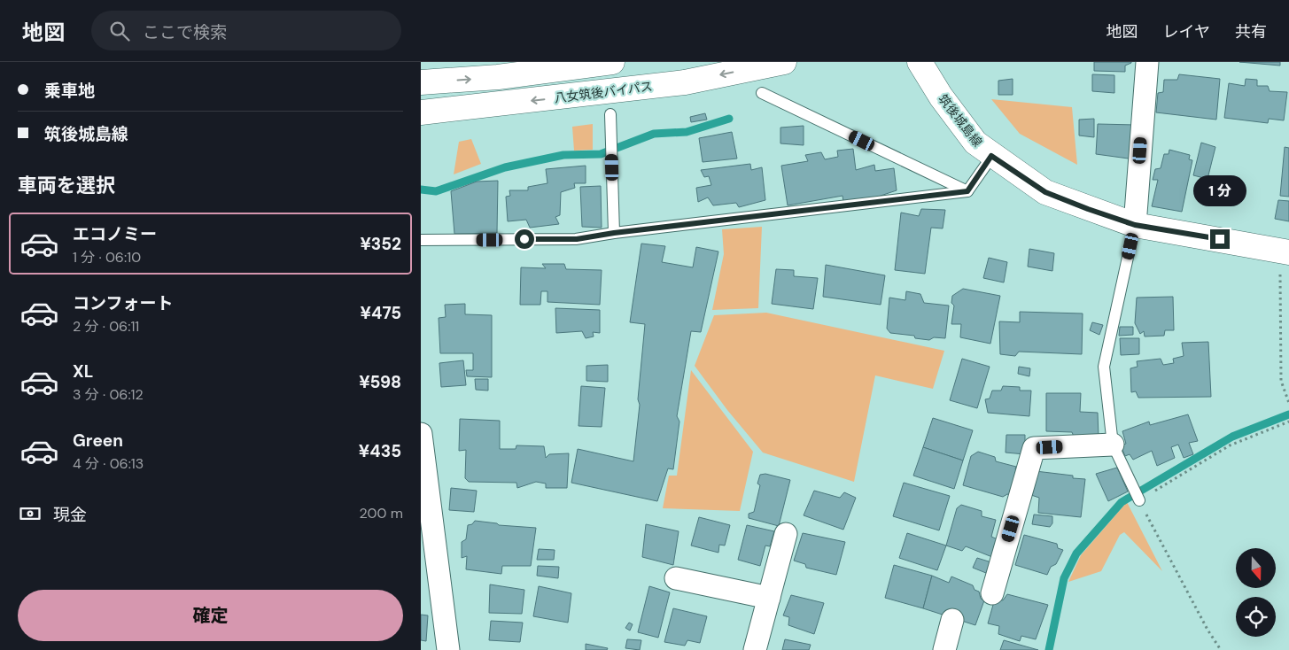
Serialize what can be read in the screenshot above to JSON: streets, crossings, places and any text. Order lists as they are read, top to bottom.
{
  "streets": {
    "main road": ["八女筑後バイパス", "筑後城島線"]
  },
  "north": "bottom",
  "page": {
    "header": "地図",
    "search": "ここで検索",
    "nav": ["地図", "レイヤ", "共有"],
    "banner": ["乗車地", "筑後城島線"],
    "heading": "車両を選択",
    "bubble": "1 分",
    "list": [
      {
        "name": "エコノミー",
        "note": "1 分 · 06:10",
        "value": "¥352"
      },
      {
        "name": "コンフォート",
        "note": "2 分 · 06:11",
        "value": "¥475"
      },
      {
        "name": "XL",
        "note": "3 分 · 06:12",
        "value": "¥598"
      },
      {
        "name": "Green",
        "note": "4 分 · 06:13",
        "value": "¥435"
      }
    ],
    "pay": ["現金", "200 m"],
    "buttons": "確定"
  }
}
